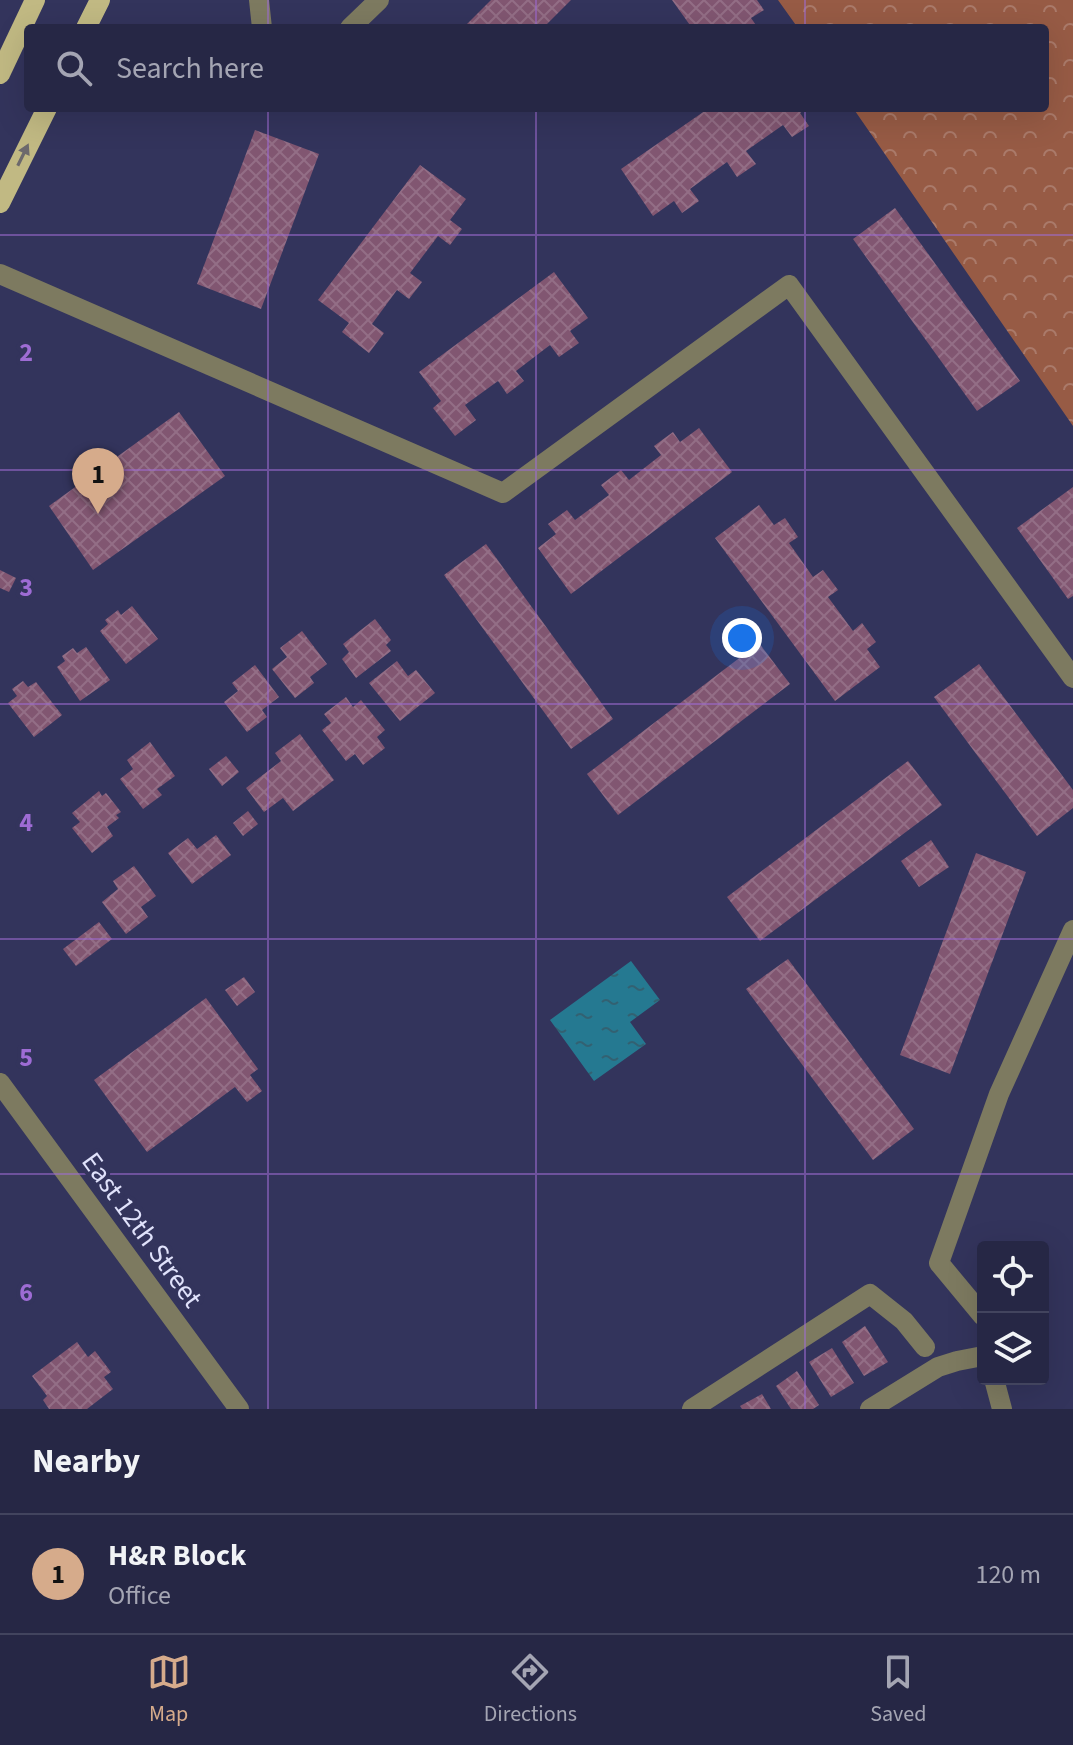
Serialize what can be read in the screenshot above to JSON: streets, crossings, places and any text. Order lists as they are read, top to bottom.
{
  "streets": {
    "street": ["East 12th Street"]
  },
  "page": {
    "search": "Search here",
    "pins": "1",
    "heading": "Nearby",
    "list": [
      {
        "mark": "1",
        "name": "H&R Block",
        "note": "Office",
        "value": "120 m"
      }
    ],
    "nav": ["Map", "Directions", "Saved"]
  },
  "grid": {
    "rows": [
      "2",
      "3",
      "4",
      "5",
      "6"
    ]
  }
}
